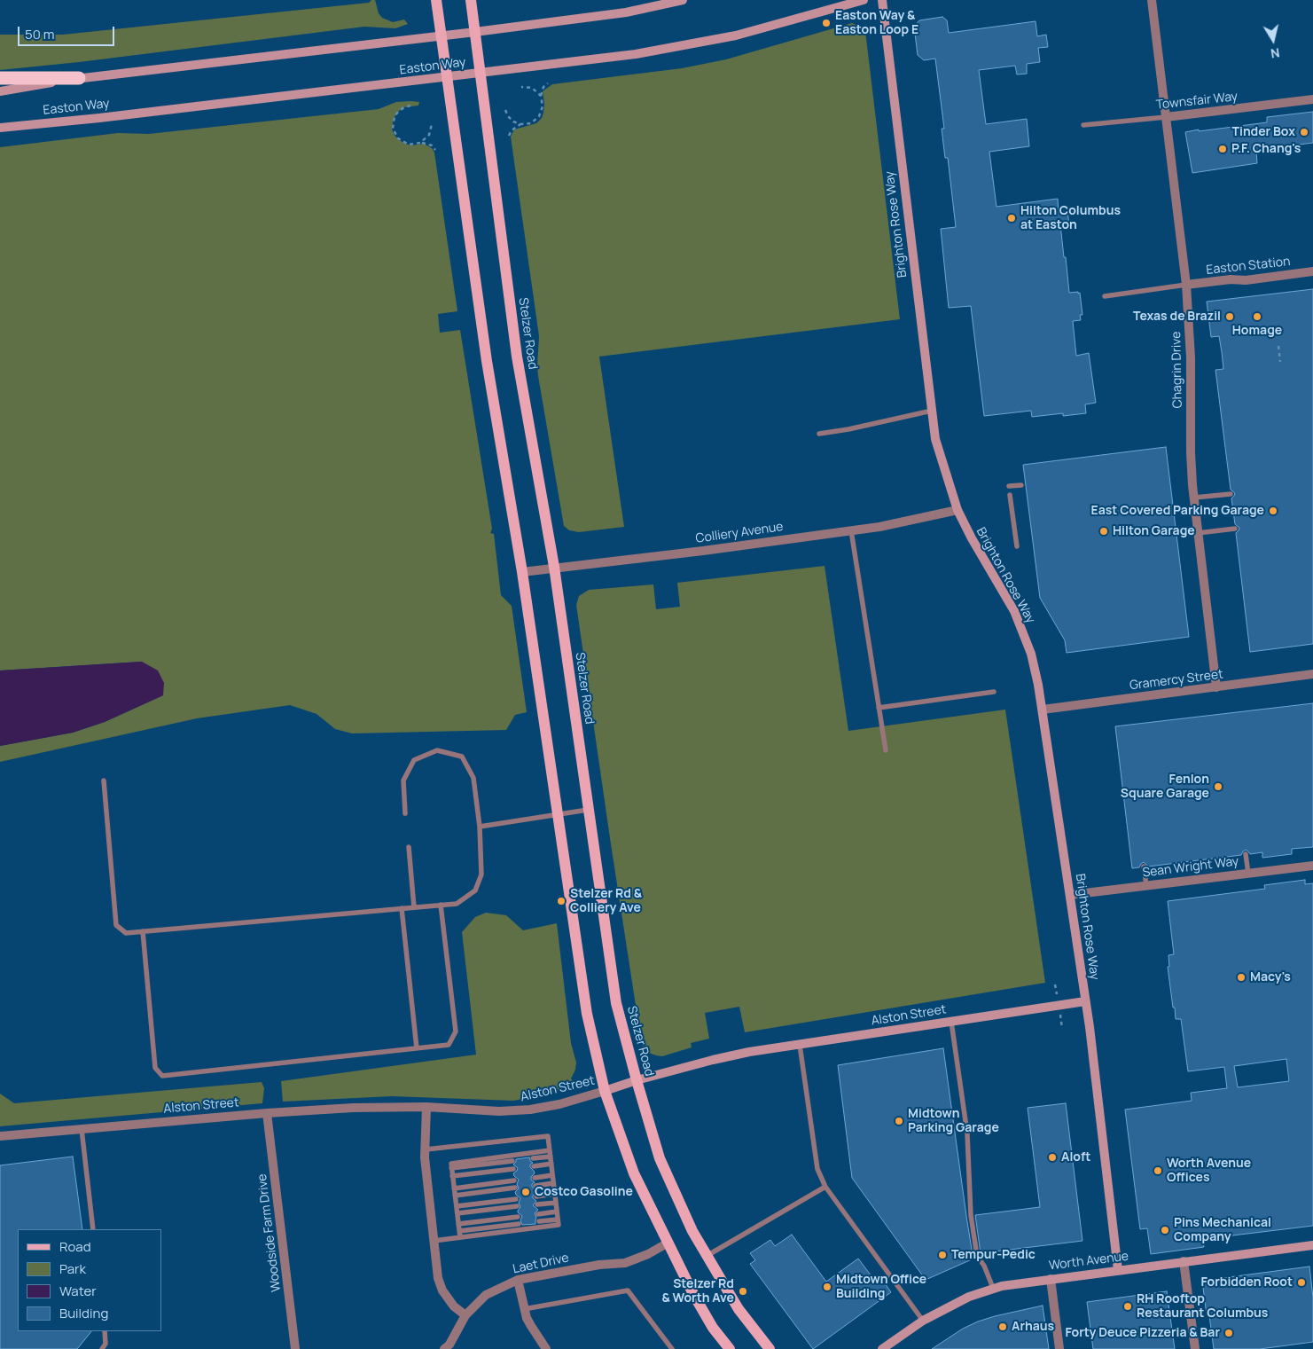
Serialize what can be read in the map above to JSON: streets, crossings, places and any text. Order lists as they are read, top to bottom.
{
  "streets": {
    "main road": ["Stelzer Road"],
    "street": [
      "Easton Way",
      "Townsfair Way",
      "Brighton Rose Way",
      "Easton Station",
      "Chagrin Drive",
      "Colliery Avenue",
      "Gramercy Street",
      "Sean Wright Way",
      "Alston Street",
      "Woodside Farm Drive",
      "Worth Avenue",
      "Laet Drive"
    ]
  },
  "crossings": [
    ["Easton Way", "Stelzer Road"],
    ["Townsfair Way", "Chagrin Drive"],
    ["Brighton Rose Way", "Colliery Avenue"],
    ["Brighton Rose Way", "Gramercy Street"],
    ["Brighton Rose Way", "Sean Wright Way"],
    ["Brighton Rose Way", "Alston Street"],
    ["Brighton Rose Way", "Worth Avenue"],
    ["Easton Station", "Chagrin Drive"],
    ["Stelzer Road", "Colliery Avenue"],
    ["Stelzer Road", "Alston Street"],
    ["Chagrin Drive", "Gramercy Street"],
    ["Alston Street", "Woodside Farm Drive"]
  ],
  "places": [
    "Easton Way & Easton Loop E",
    "Tinder Box",
    "P.F. Chang's",
    "Hilton Columbus at Easton",
    "Texas de Brazil",
    "Homage",
    "East Covered Parking Garage",
    "Hilton Garage",
    "Fenlon Square Garage",
    "Stelzer Rd & Colliery Ave",
    "Macy's",
    "Midtown Parking Garage",
    "Aloft",
    "Worth Avenue Offices",
    "Costco Gasoline",
    "Pins Mechanical Company",
    "Tempur-Pedic",
    "Forbidden Root",
    "Midtown Office Building",
    "Stelzer Rd & Worth Ave",
    "RH Rooftop Restaurant Columbus",
    "Arhaus",
    "Forty Deuce Pizzeria & Bar"
  ],
  "legend": [
    "Road",
    "Park",
    "Water",
    "Building"
  ],
  "scale_bar": "50 m",
  "north": "bottom"
}
